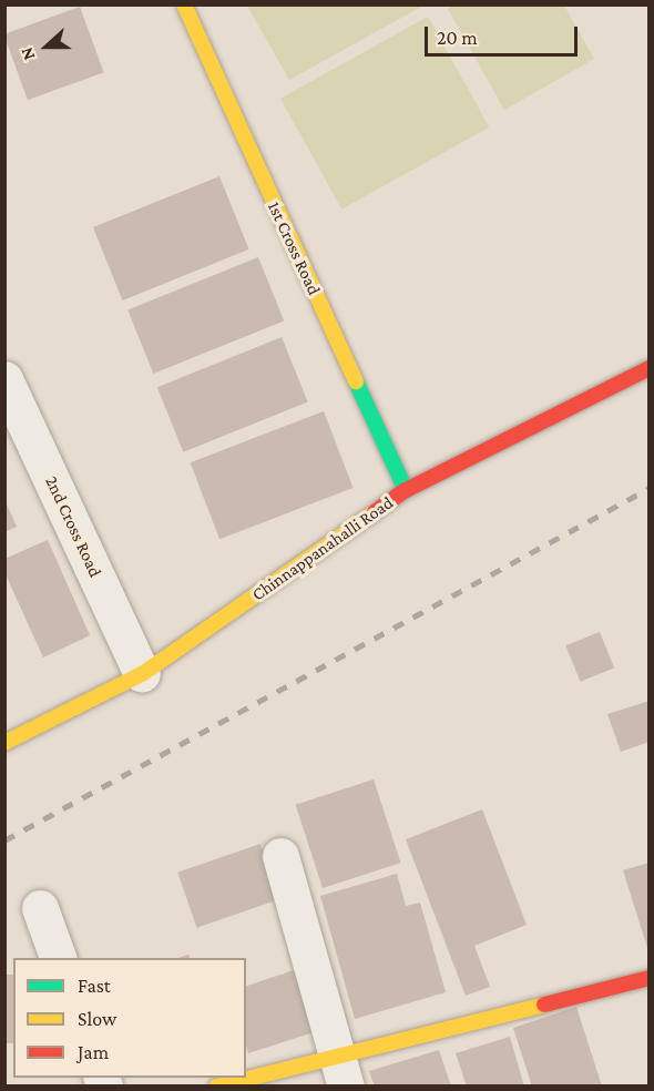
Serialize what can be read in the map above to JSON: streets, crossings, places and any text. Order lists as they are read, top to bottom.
{
  "streets": {
    "street": ["1st Cross Road", "2nd Cross Road", "Chinnappanahalli Road"]
  },
  "crossings": [
    ["1st Cross Road", "Chinnappanahalli Road"],
    ["2nd Cross Road", "Chinnappanahalli Road"]
  ],
  "legend": ["Fast", "Slow", "Jam"],
  "scale_bar": "20 m",
  "north": "left"
}
